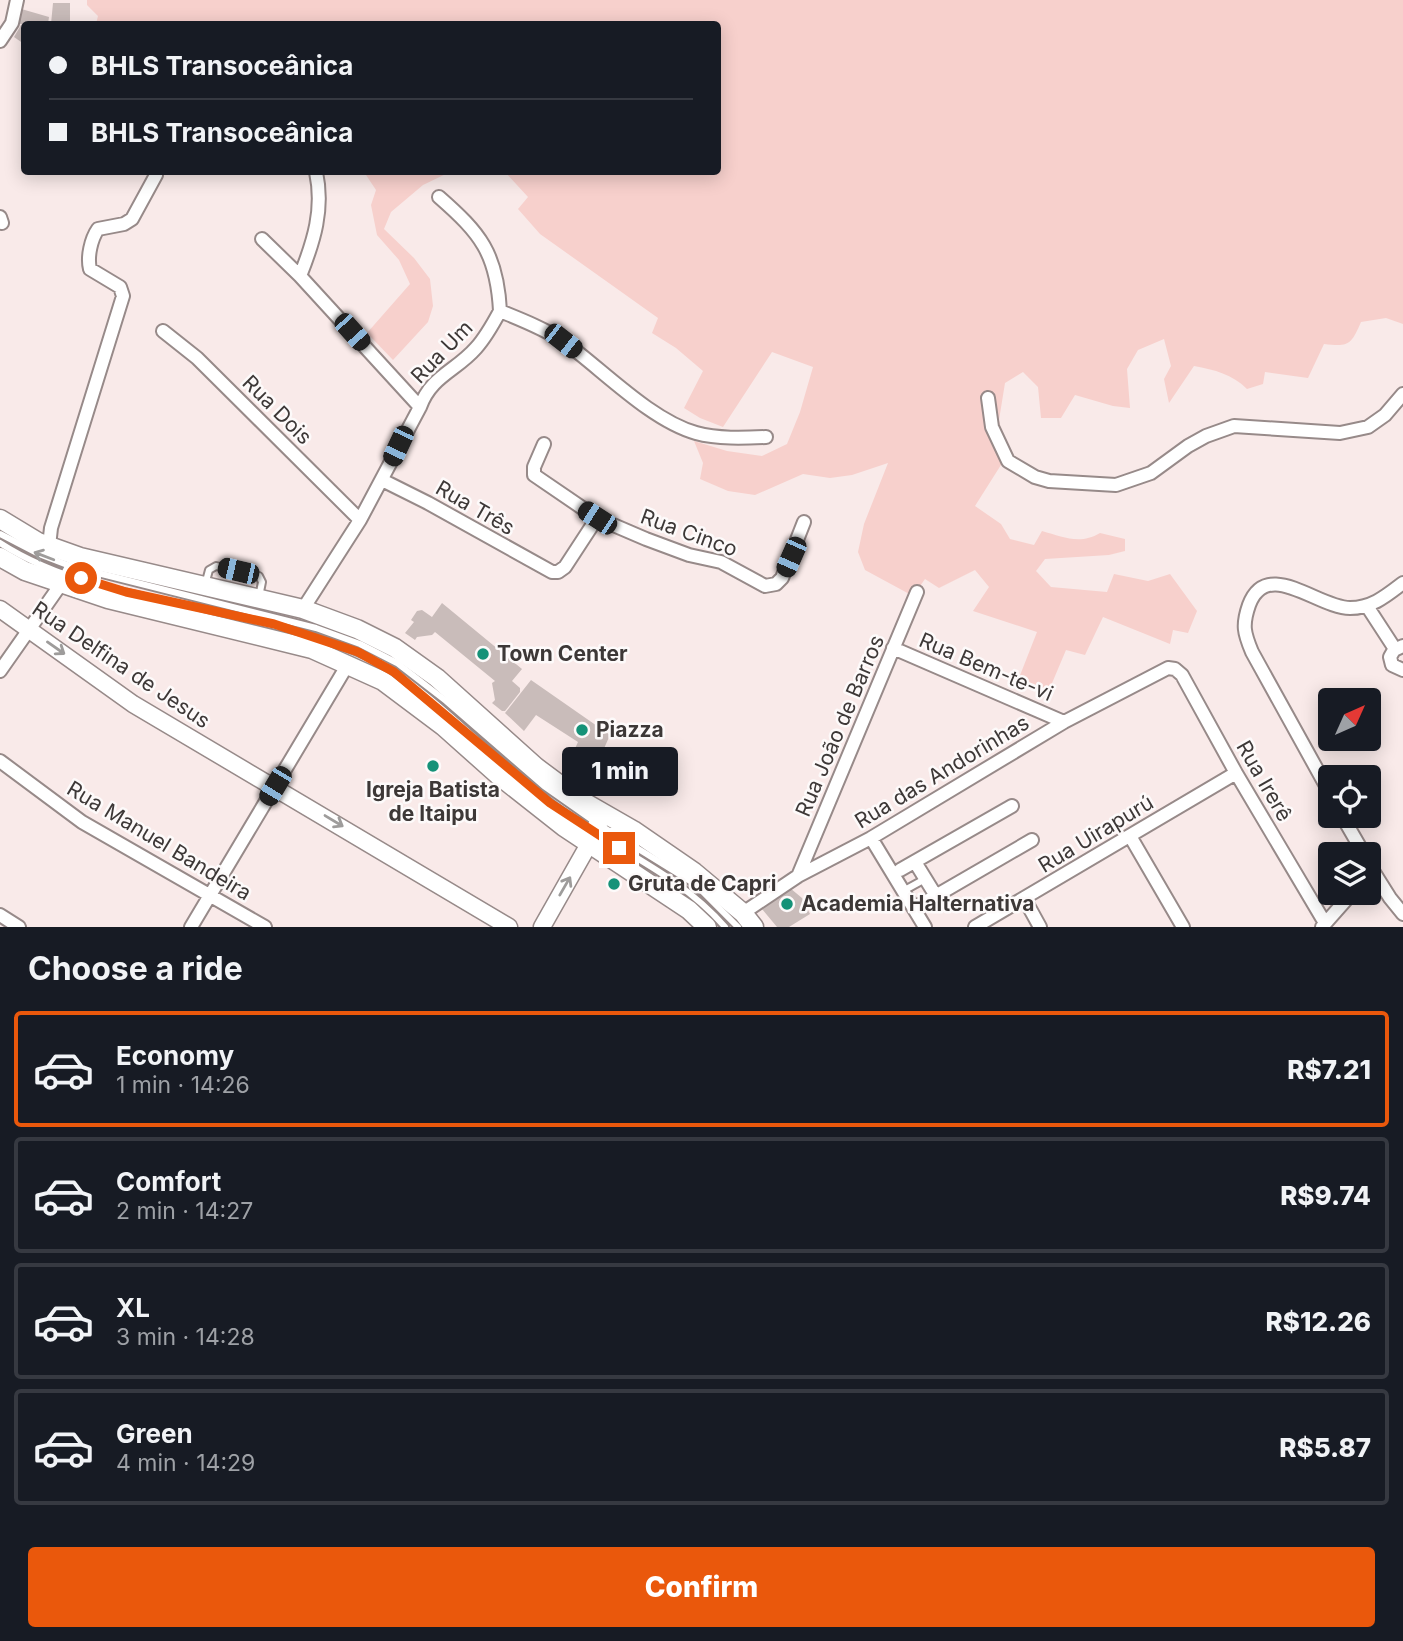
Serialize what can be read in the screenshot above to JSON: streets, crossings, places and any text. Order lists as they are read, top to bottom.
{
  "streets": {
    "street": [
      "Rua Um",
      "Rua Dois",
      "Rua Três",
      "Rua Cinco",
      "Rua Delfina de Jesus",
      "Rua Bem-te-vi",
      "Rua João de Barros",
      "Rua das Andorinhas",
      "Rua Irerê",
      "Rua Uirapurú",
      "Rua Manuel Bandeira"
    ]
  },
  "crossings": [
    ["Rua Um", "Rua Dois"],
    ["Rua Um", "Rua Três"],
    ["Rua Três", "Rua Cinco"],
    ["Rua Bem-te-vi", "Rua João de Barros"],
    ["Rua Bem-te-vi", "Rua das Andorinhas"],
    ["Rua João de Barros", "Rua das Andorinhas"],
    ["Rua das Andorinhas", "Rua Irerê"],
    ["Rua Irerê", "Rua Uirapurú"]
  ],
  "one_way": ["Rua Delfina de Jesus"],
  "places": [
    "Town Center",
    "Piazza",
    "Igreja Batista de Itaipu",
    "Gruta de Capri",
    "Academia Halternativa"
  ],
  "north": "top right",
  "page": {
    "banner": ["BHLS Transoceânica", "BHLS Transoceânica"],
    "bubble": "1 min",
    "heading": "Choose a ride",
    "list": [
      {
        "name": "Economy",
        "note": "1 min · 14:26",
        "value": "R$7.21"
      },
      {
        "name": "Comfort",
        "note": "2 min · 14:27",
        "value": "R$9.74"
      },
      {
        "name": "XL",
        "note": "3 min · 14:28",
        "value": "R$12.26"
      },
      {
        "name": "Green",
        "note": "4 min · 14:29",
        "value": "R$5.87"
      }
    ],
    "buttons": "Confirm"
  }
}
